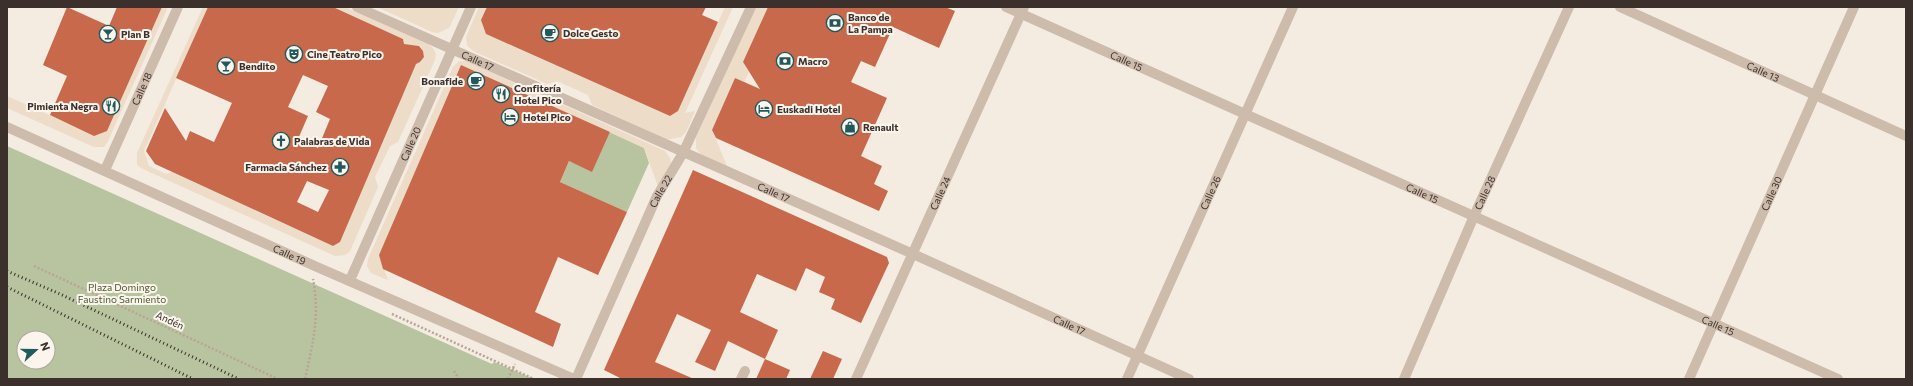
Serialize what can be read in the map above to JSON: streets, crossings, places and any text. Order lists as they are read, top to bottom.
{
  "streets": {
    "street": [
      "Calle 15",
      "Calle 17",
      "Calle 13",
      "Calle 18",
      "Calle 20",
      "Calle 22",
      "Calle 28",
      "Calle 24",
      "Calle 26",
      "Calle 30",
      "Calle 19"
    ],
    "path": ["Andén"]
  },
  "crossings": [
    ["Calle 15", "Calle 28"],
    ["Calle 15", "Calle 24"],
    ["Calle 15", "Calle 26"],
    ["Calle 15", "Calle 30"],
    ["Calle 17", "Calle 20"],
    ["Calle 17", "Calle 22"],
    ["Calle 17", "Calle 24"],
    ["Calle 17", "Calle 26"],
    ["Calle 13", "Calle 30"],
    ["Calle 18", "Calle 19"],
    ["Calle 20", "Calle 19"],
    ["Calle 22", "Calle 19"]
  ],
  "parks": ["Plaza Domingo Faustino Sarmiento"],
  "places": {
    "bank": ["Banco de La Pampa", "Macro"],
    "cafe": ["Dolce Gesto", "Bonafide"],
    "bar": ["Plan B", "Bendito"],
    "theatre": ["Cine Teatro Pico"],
    "restaurant": ["Confitería Hotel Pico", "Pimienta Negra"],
    "hotel": ["Euskadi Hotel", "Hotel Pico"],
    "shop": ["Renault"],
    "church": ["Palabras de Vida"],
    "pharmacy": ["Farmacia Sánchez"]
  },
  "north": "right"
}
